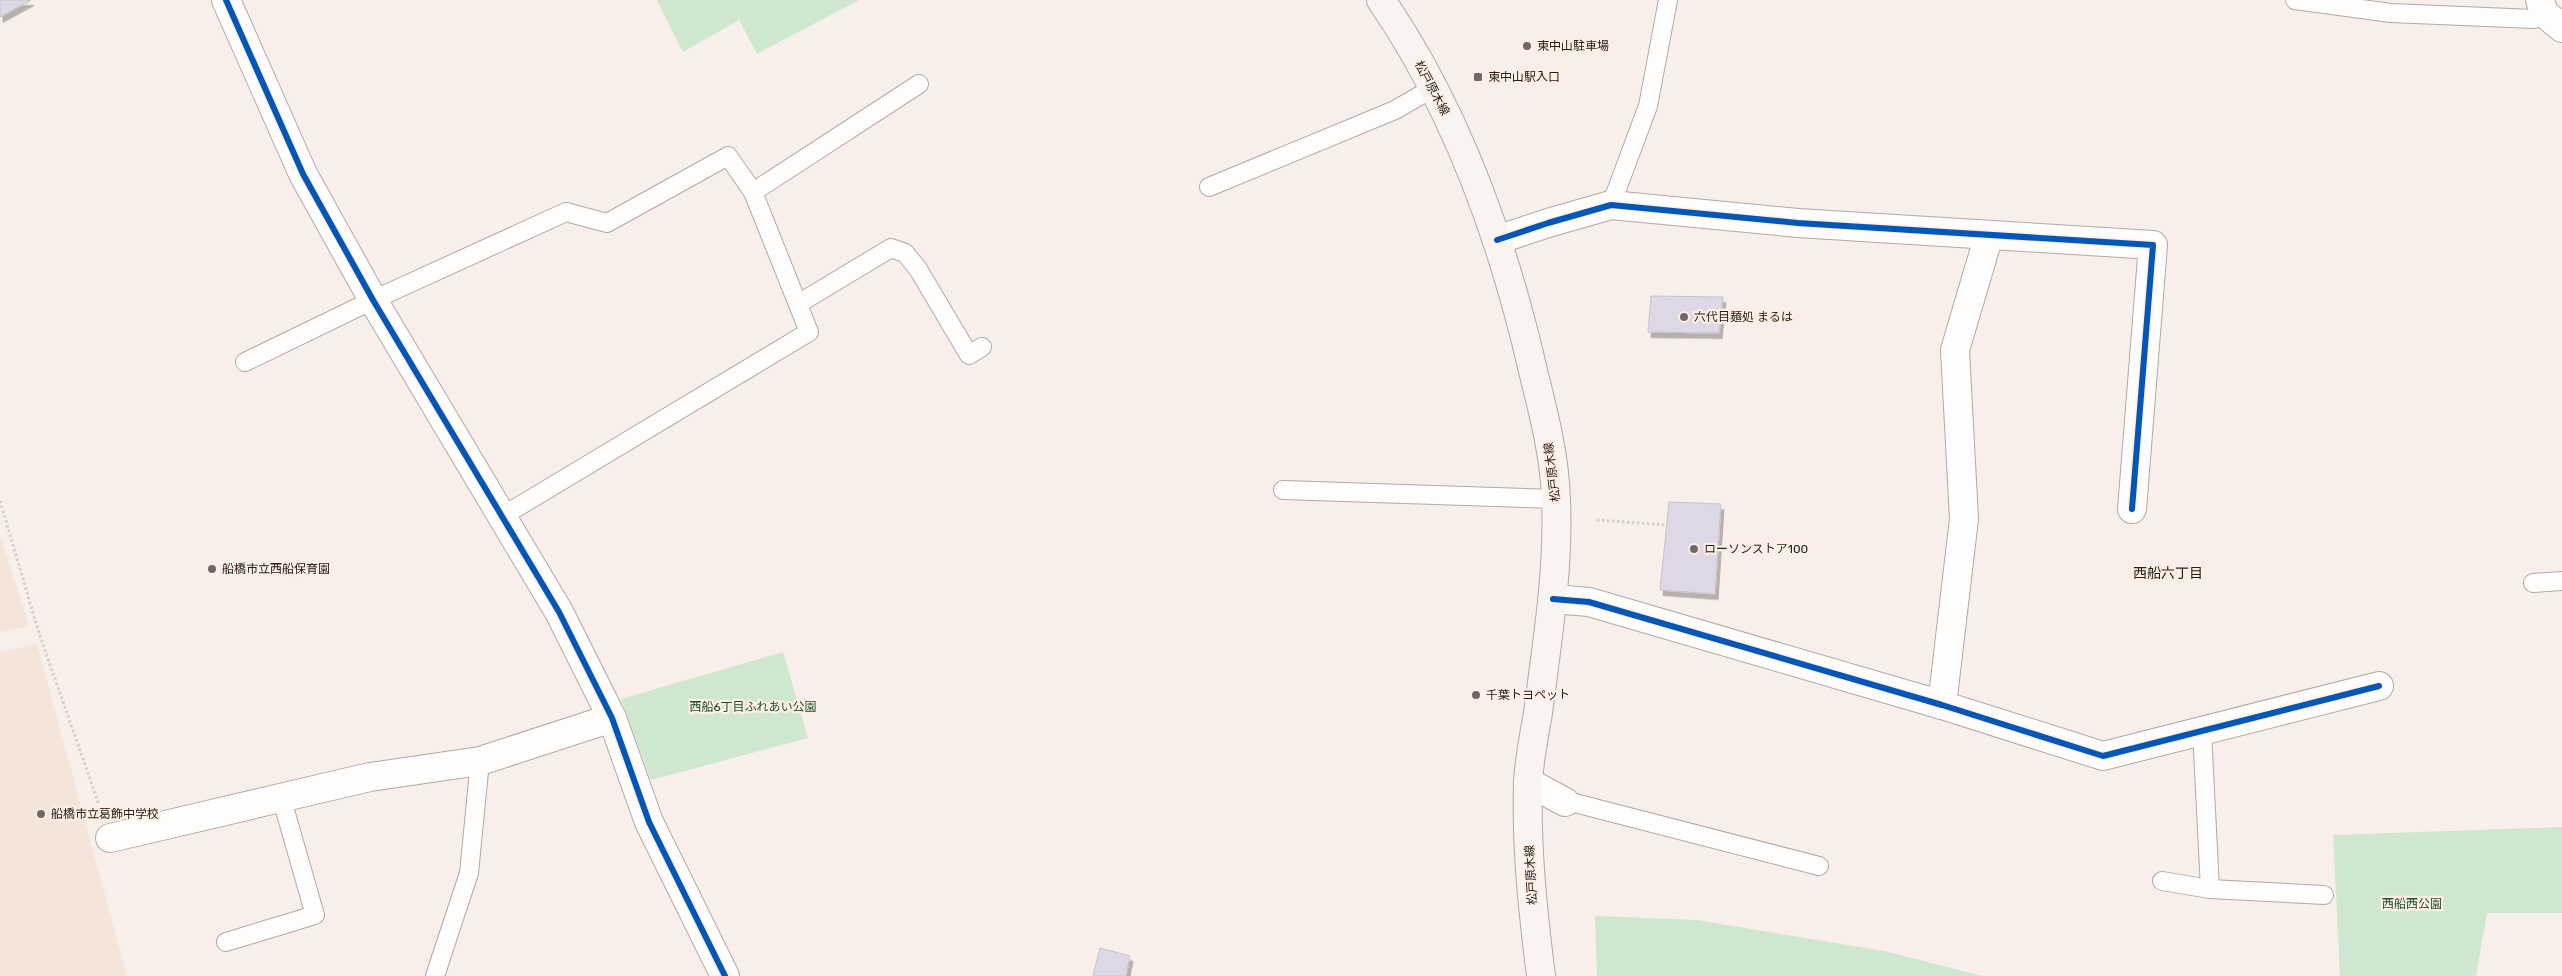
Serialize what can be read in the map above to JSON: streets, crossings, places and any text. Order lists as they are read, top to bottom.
{
  "streets": {
    "main road": ["松戸原木線"]
  },
  "districts": ["西船六丁目"],
  "parks": ["西船6丁目ふれあい公園", "西船西公園"],
  "places": {
    "other": [
      "東中山駐車場",
      "六代目麺処 まるは",
      "ローソンストア100",
      "船橋市立西船保育園",
      "千葉トヨペット",
      "船橋市立葛飾中学校"
    ],
    "transit": ["東中山駅入口"]
  }
}
